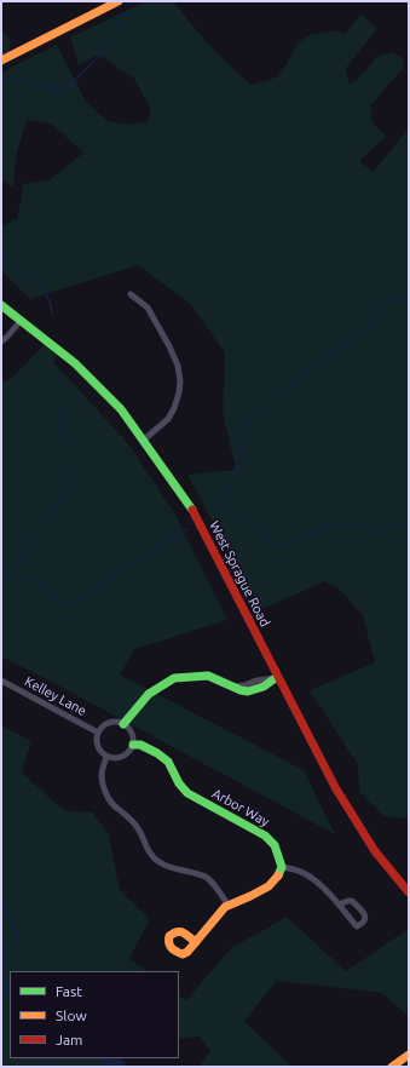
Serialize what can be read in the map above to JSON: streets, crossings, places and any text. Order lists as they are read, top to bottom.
{
  "streets": {
    "street": ["West Sprague Road", "Kelley Lane", "Arbor Way"]
  },
  "crossings": [
    ["Kelley Lane", "Arbor Way"]
  ],
  "legend": ["Fast", "Slow", "Jam"]
}
